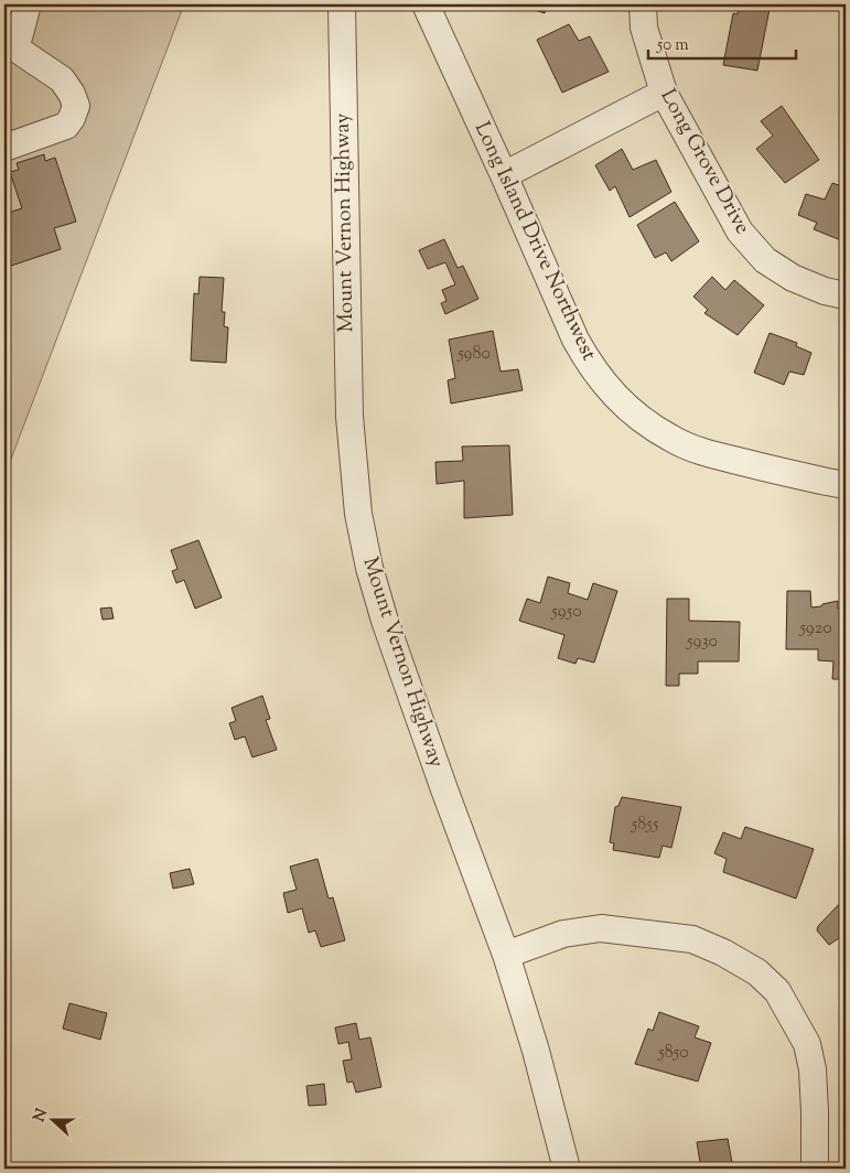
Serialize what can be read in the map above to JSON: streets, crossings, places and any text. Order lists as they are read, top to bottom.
{
  "streets": {
    "street": ["Long Grove Drive", "Mount Vernon Highway", "Long Island Drive Northwest"]
  },
  "house_numbers": [
    "5980",
    "5950",
    "5920",
    "5930",
    "5855",
    "5850"
  ],
  "scale_bar": "50 m",
  "north": "left"
}
